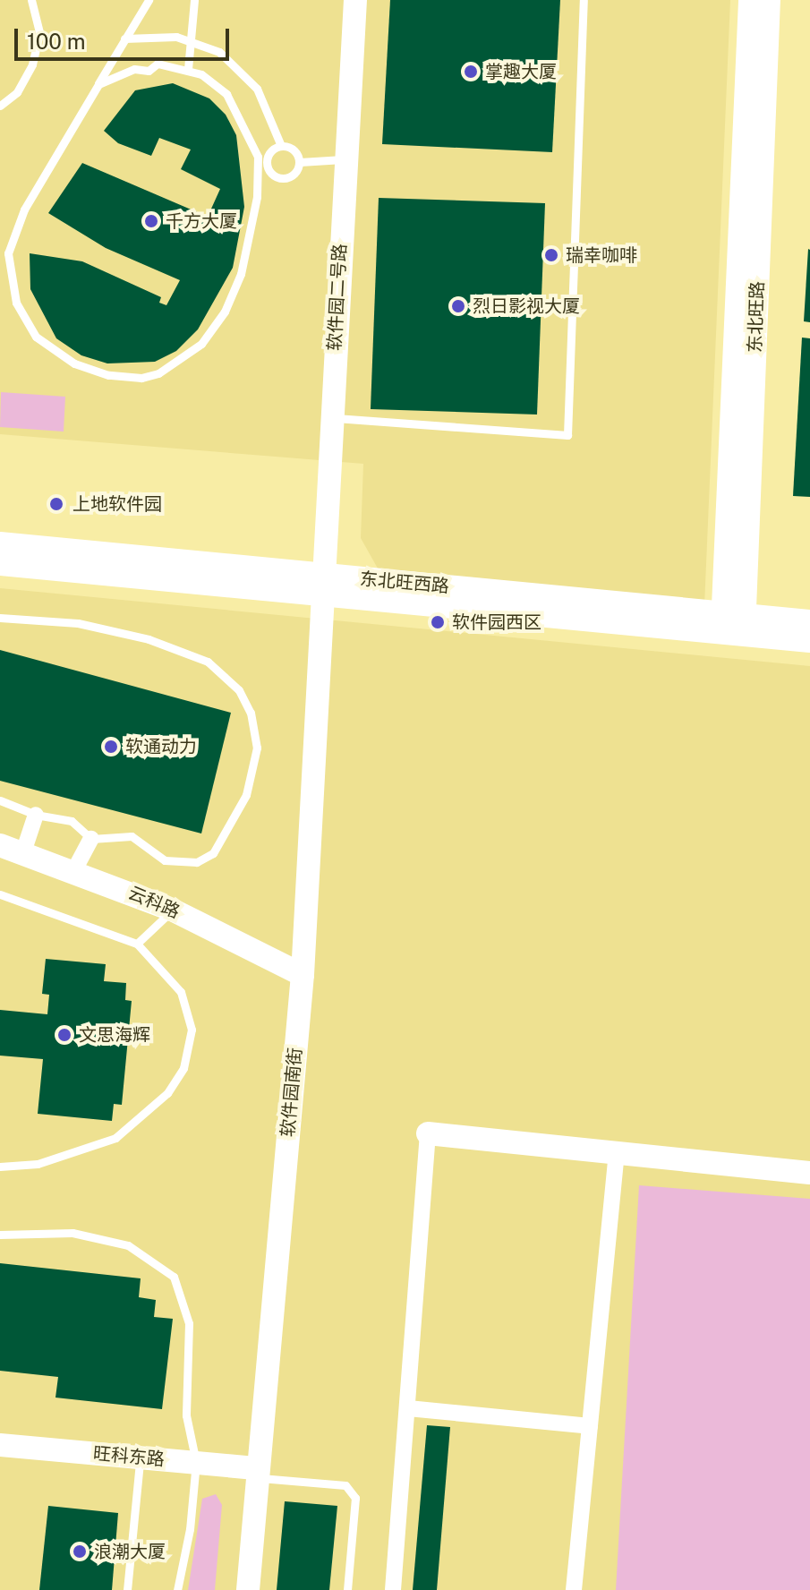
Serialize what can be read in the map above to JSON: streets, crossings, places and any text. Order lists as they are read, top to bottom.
{
  "streets": {
    "street": [
      "软件园二号路",
      "东北旺路",
      "东北旺西路",
      "云科路",
      "软件园南街",
      "旺科东路"
    ]
  },
  "crossings": [
    ["软件园二号路", "东北旺西路"],
    ["软件园二号路", "软件园南街"],
    ["东北旺路", "东北旺西路"],
    ["东北旺西路", "软件园南街"],
    ["云科路", "软件园南街"],
    ["软件园南街", "旺科东路"]
  ],
  "places": [
    "掌趣大厦",
    "千方大厦",
    "瑞幸咖啡",
    "烈日影视大厦",
    "上地软件园",
    "软件园西区",
    "软通动力",
    "文思海辉",
    "浪潮大厦"
  ],
  "scale_bar": "100 m"
}
